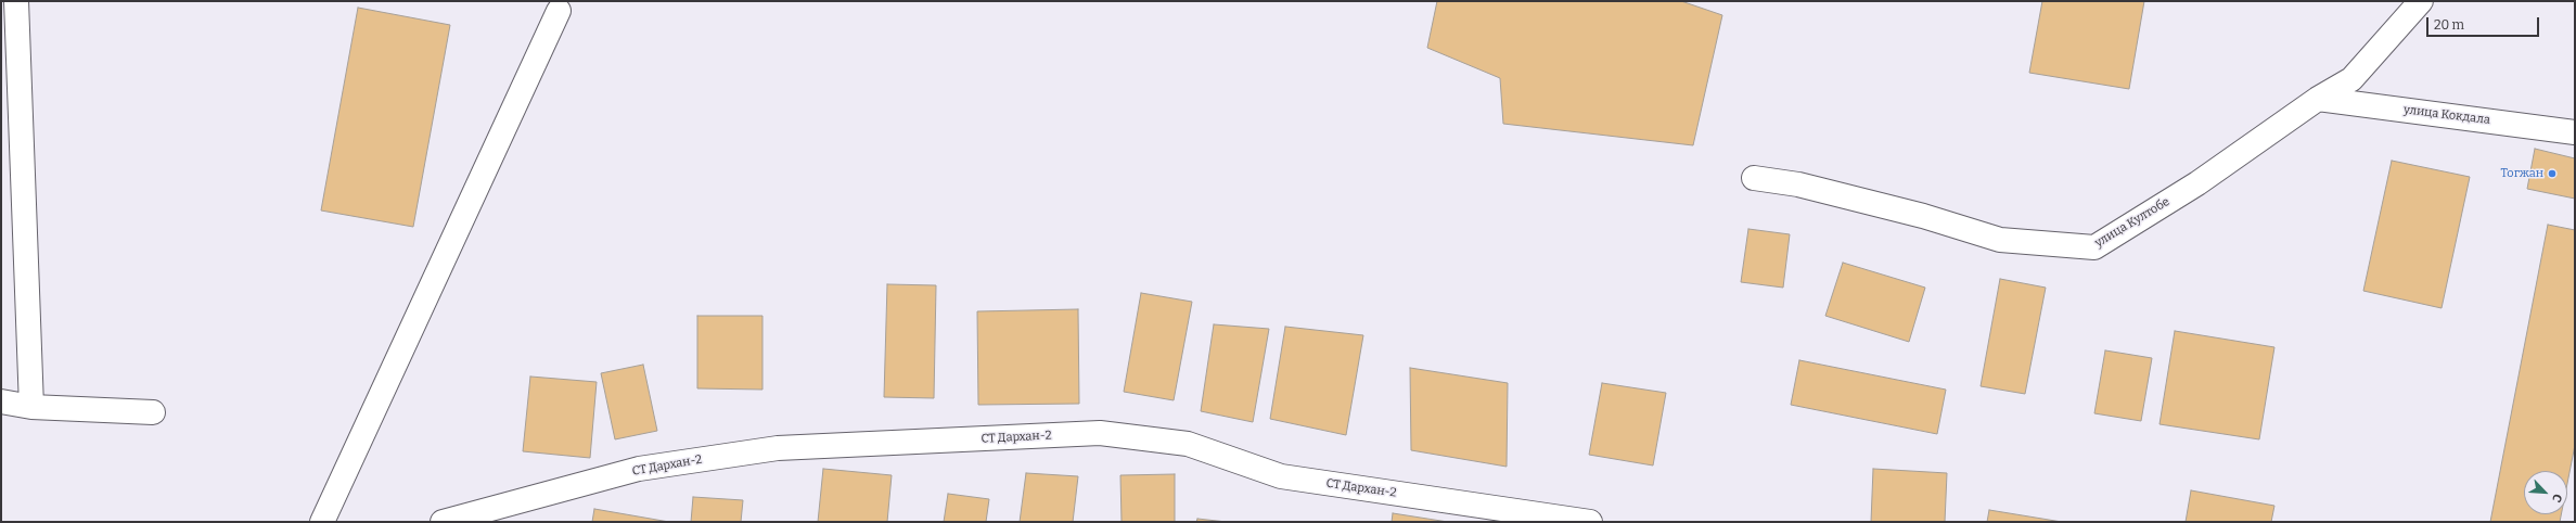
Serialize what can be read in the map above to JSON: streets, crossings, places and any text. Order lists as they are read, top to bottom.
{
  "streets": {
    "street": ["улица Кокдала", "улица Култобе", "СТ Дархан-2"]
  },
  "crossings": [
    ["улица Кокдала", "улица Култобе"]
  ],
  "places": ["Тогжан"],
  "scale_bar": "20 m",
  "north": "bottom right"
}
